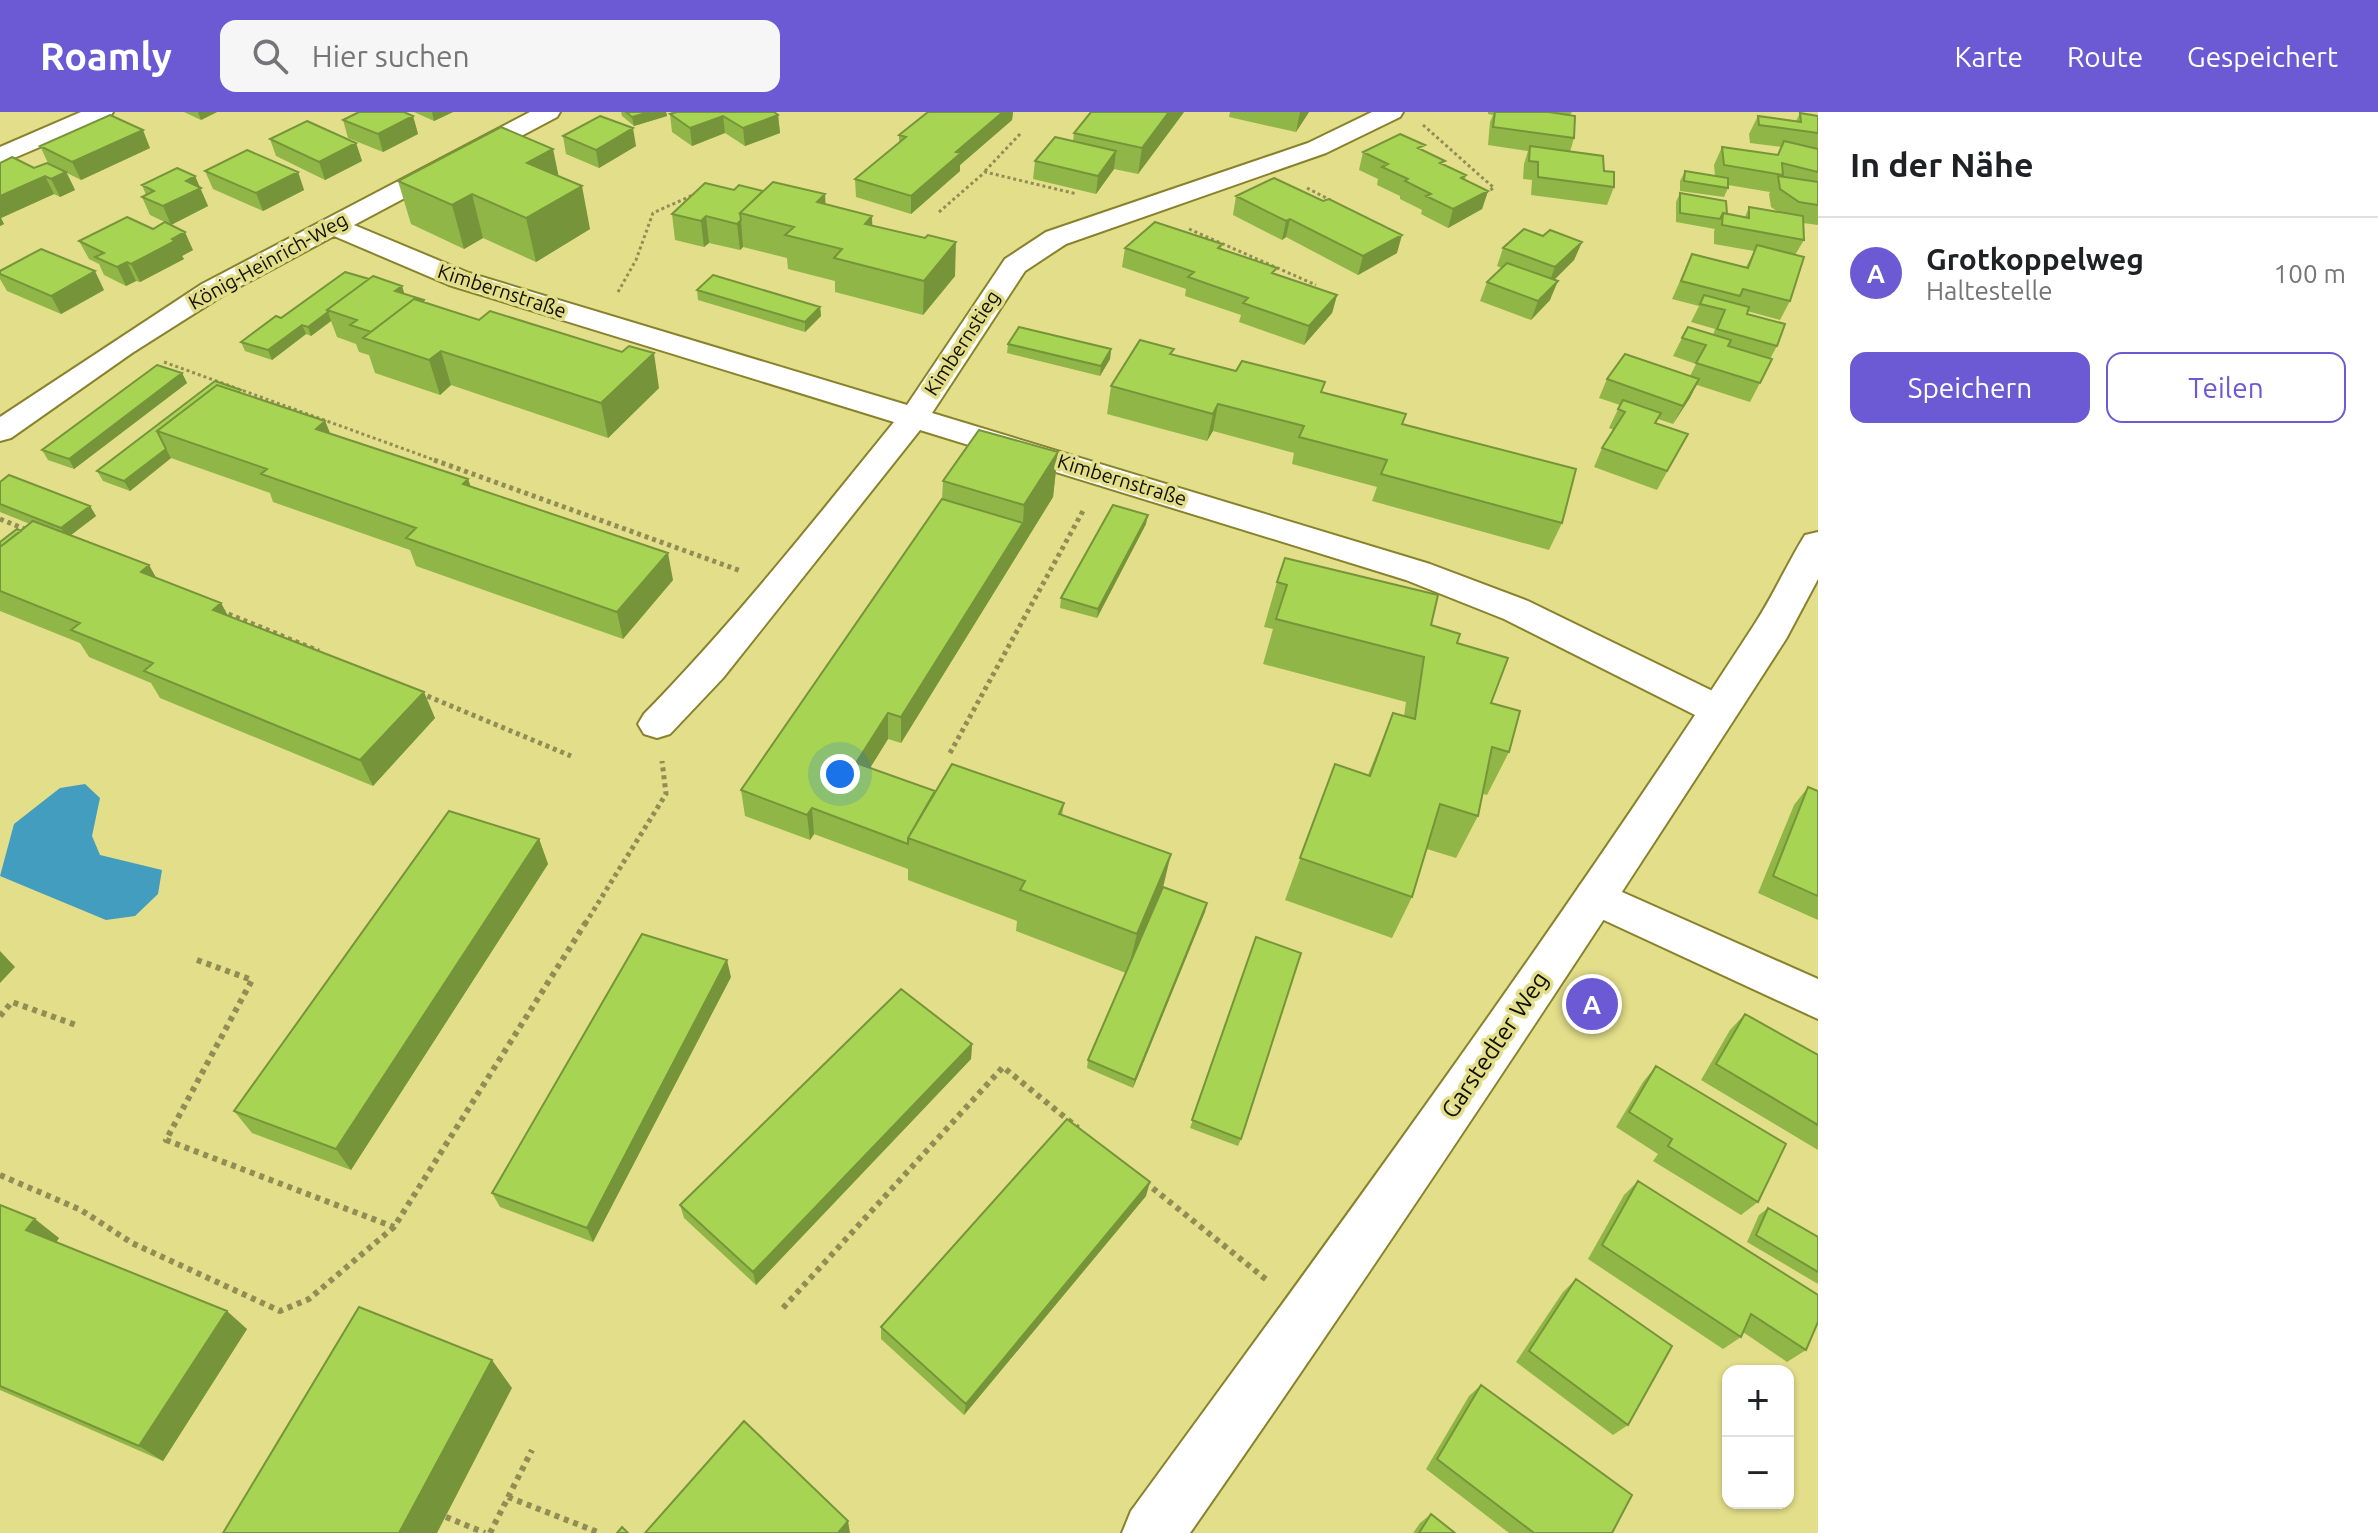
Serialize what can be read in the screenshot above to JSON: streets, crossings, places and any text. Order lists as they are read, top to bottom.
{
  "streets": {
    "main road": ["Garstedter Weg"],
    "street": ["König-Heinrich-Weg", "Kimbernstraße", "Kimbernstieg"]
  },
  "crossings": [
    ["König-Heinrich-Weg", "Kimbernstraße"],
    ["Kimbernstraße", "Kimbernstieg"],
    ["Kimbernstraße", "Garstedter Weg"]
  ],
  "page": {
    "header": "Roamly",
    "search": "Hier suchen",
    "nav": ["Karte", "Route", "Gespeichert"],
    "heading": "In der Nähe",
    "list": [
      {
        "mark": "A",
        "name": "Grotkoppelweg",
        "note": "Haltestelle",
        "value": "100 m"
      }
    ],
    "buttons": ["Speichern", "Teilen"],
    "pins": "A",
    "map_buttons": ["+", "−"]
  }
}
